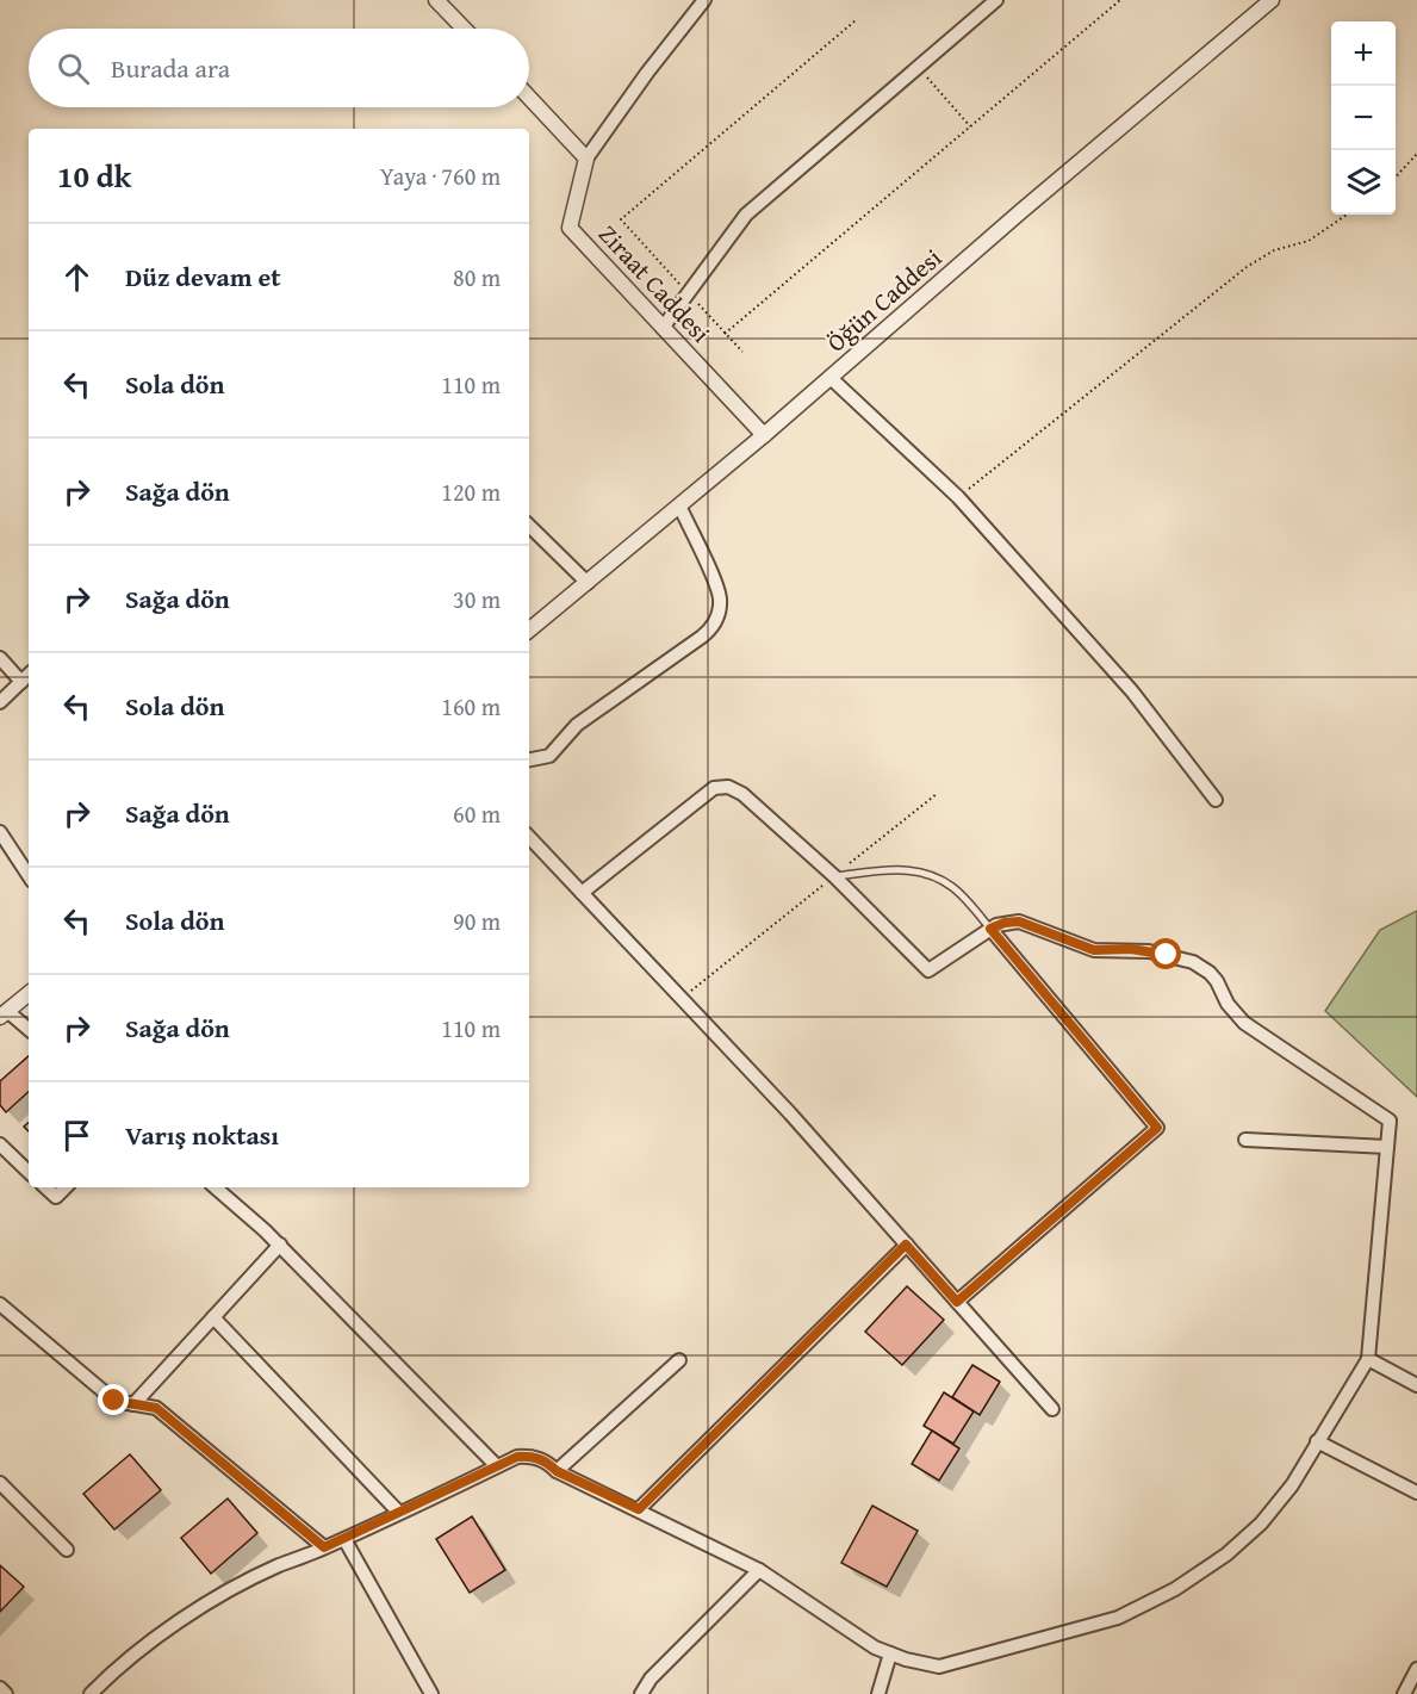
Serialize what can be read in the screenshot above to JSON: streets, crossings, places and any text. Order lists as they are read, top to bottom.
{
  "streets": {
    "street": ["Ziraat Caddesi", "Öğün Caddesi"]
  },
  "crossings": [
    ["Ziraat Caddesi", "Öğün Caddesi"]
  ],
  "page": {
    "map_buttons": ["+", "−"],
    "search": "Burada ara",
    "heading": ["10 dk", "Yaya · 760 m"],
    "list": [
      ["Düz devam et", "80 m"],
      ["Sola dön", "110 m"],
      ["Sağa dön", "120 m"],
      ["Sağa dön", "30 m"],
      ["Sola dön", "160 m"],
      ["Sağa dön", "60 m"],
      ["Sola dön", "90 m"],
      ["Sağa dön", "110 m"],
      "Varış noktası"
    ]
  }
}
